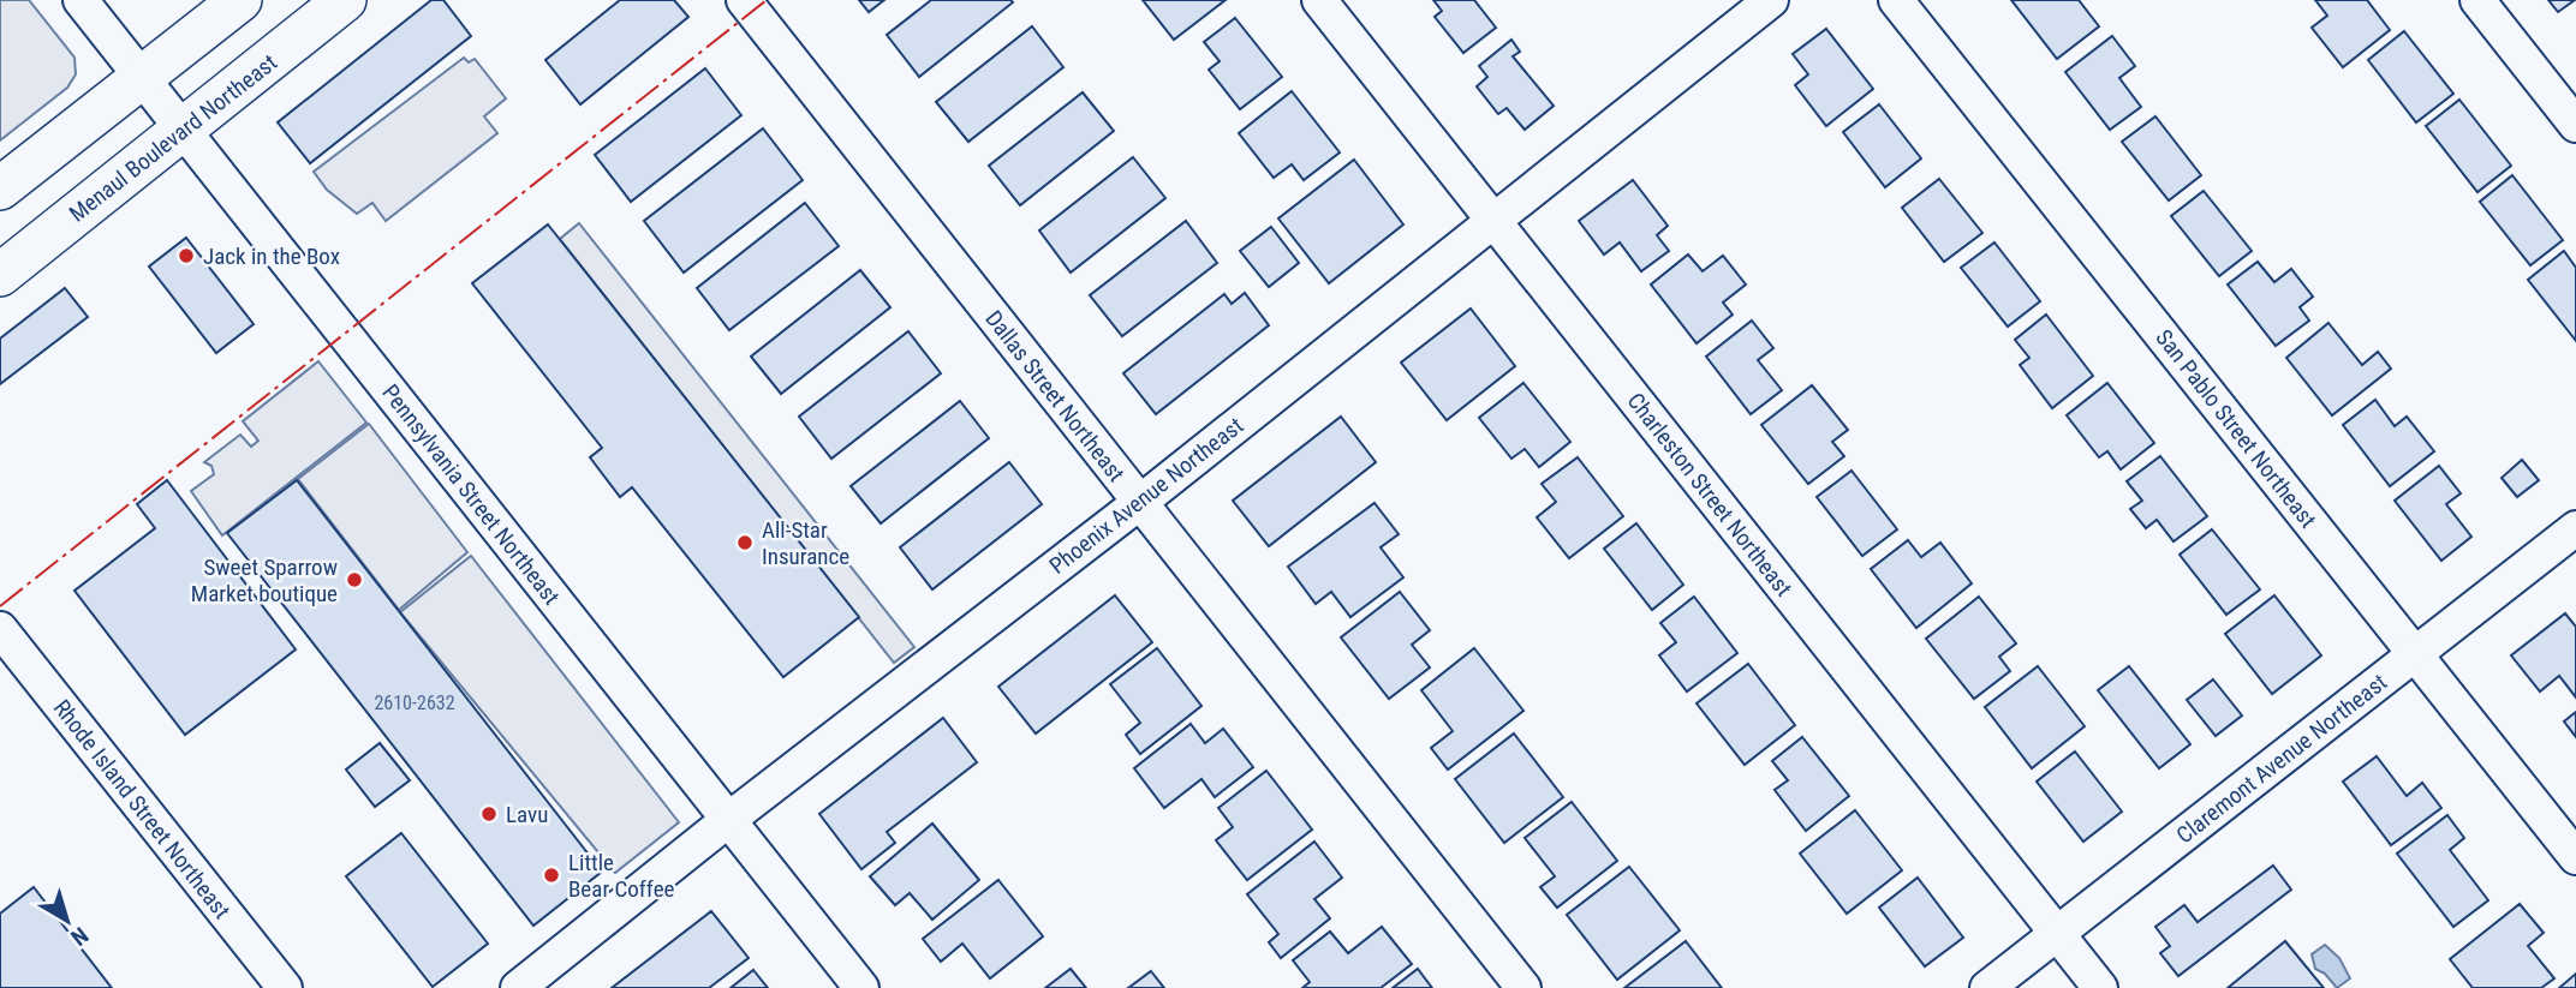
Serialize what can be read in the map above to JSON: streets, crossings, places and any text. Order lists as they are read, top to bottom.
{
  "streets": {
    "main road": ["Menaul Boulevard Northeast"],
    "street": [
      "Dallas Street Northeast",
      "San Pablo Street Northeast",
      "Pennsylvania Street Northeast",
      "Charleston Street Northeast",
      "Phoenix Avenue Northeast",
      "Claremont Avenue Northeast",
      "Rhode Island Street Northeast"
    ]
  },
  "crossings": [
    ["Menaul Boulevard Northeast", "Pennsylvania Street Northeast"],
    ["Dallas Street Northeast", "Phoenix Avenue Northeast"],
    ["San Pablo Street Northeast", "Claremont Avenue Northeast"],
    ["Pennsylvania Street Northeast", "Phoenix Avenue Northeast"],
    ["Charleston Street Northeast", "Phoenix Avenue Northeast"],
    ["Charleston Street Northeast", "Claremont Avenue Northeast"]
  ],
  "places": [
    "Jack in the Box",
    "All-Star Insurance",
    "Sweet Sparrow Market boutique",
    "Lavu",
    "Little Bear Coffee"
  ],
  "house_numbers": ["2610-2632"],
  "north": "bottom right"
}
